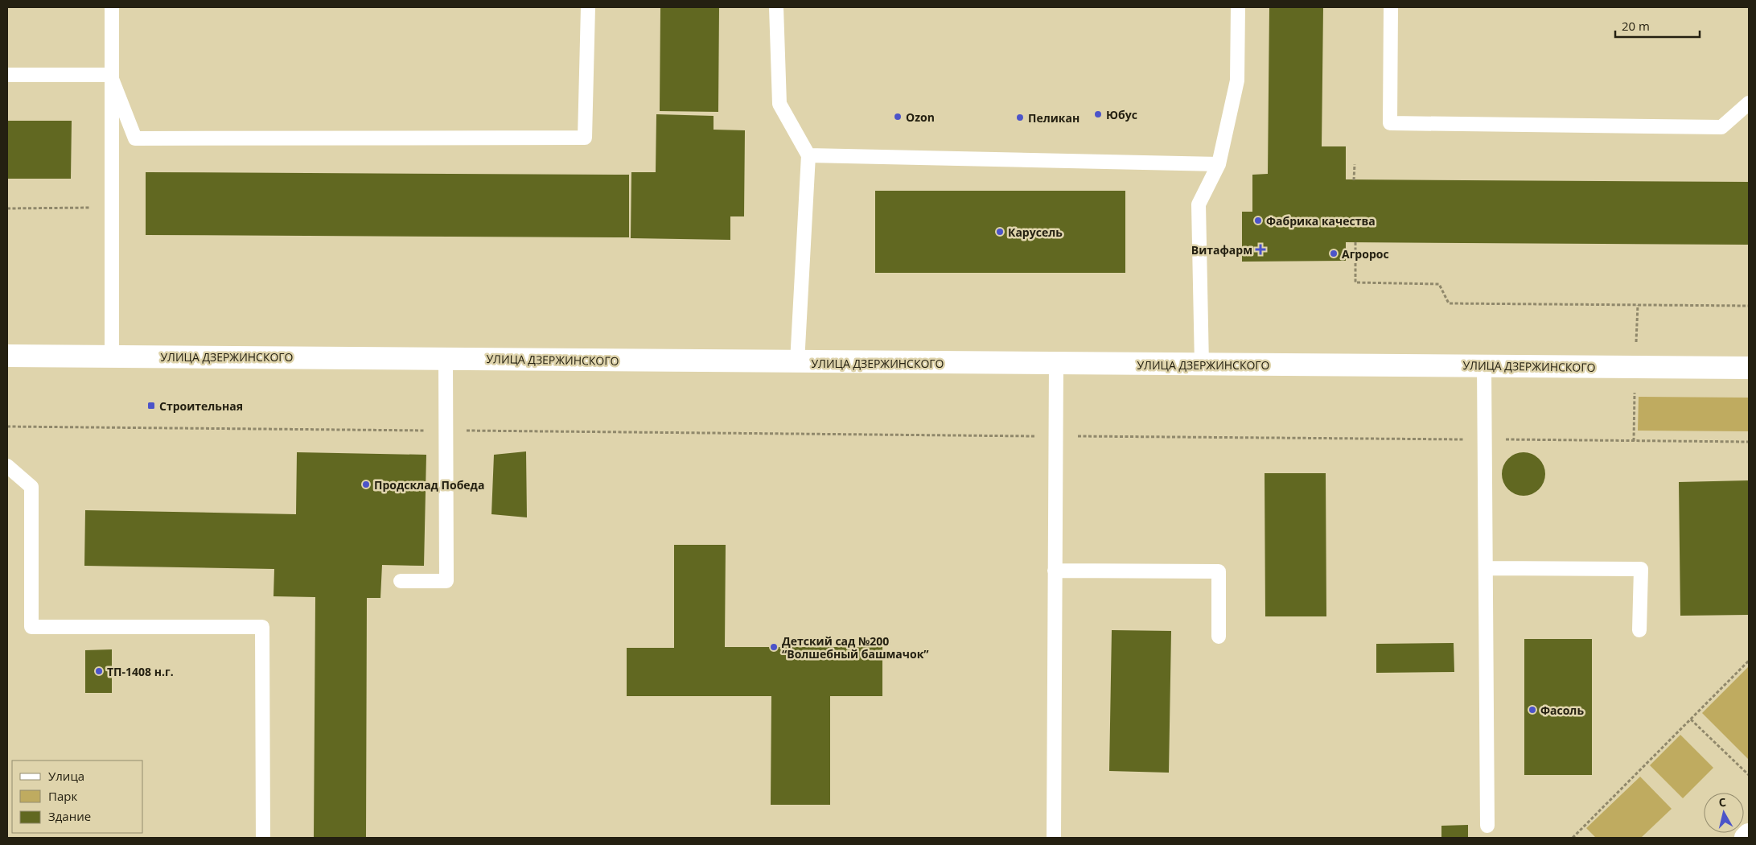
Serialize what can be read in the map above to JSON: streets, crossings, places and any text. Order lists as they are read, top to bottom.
{
  "streets": {
    "main road": ["УЛИЦА ДЗЕРЖИНСКОГО"]
  },
  "places": {
    "other": [
      "Юбус",
      "Ozon",
      "Пеликан",
      "Фабрика качества",
      "Карусель",
      "Агророс",
      "Продсклад Победа",
      "Детский сад №200 “Волшебный башмачок”",
      "ТП-1408 н.г.",
      "Фасоль"
    ],
    "health": ["Витафарм"],
    "transit": ["Строительная"]
  },
  "legend": ["Улица", "Парк", "Здание"],
  "scale_bar": "20 m",
  "north": "top"
}
